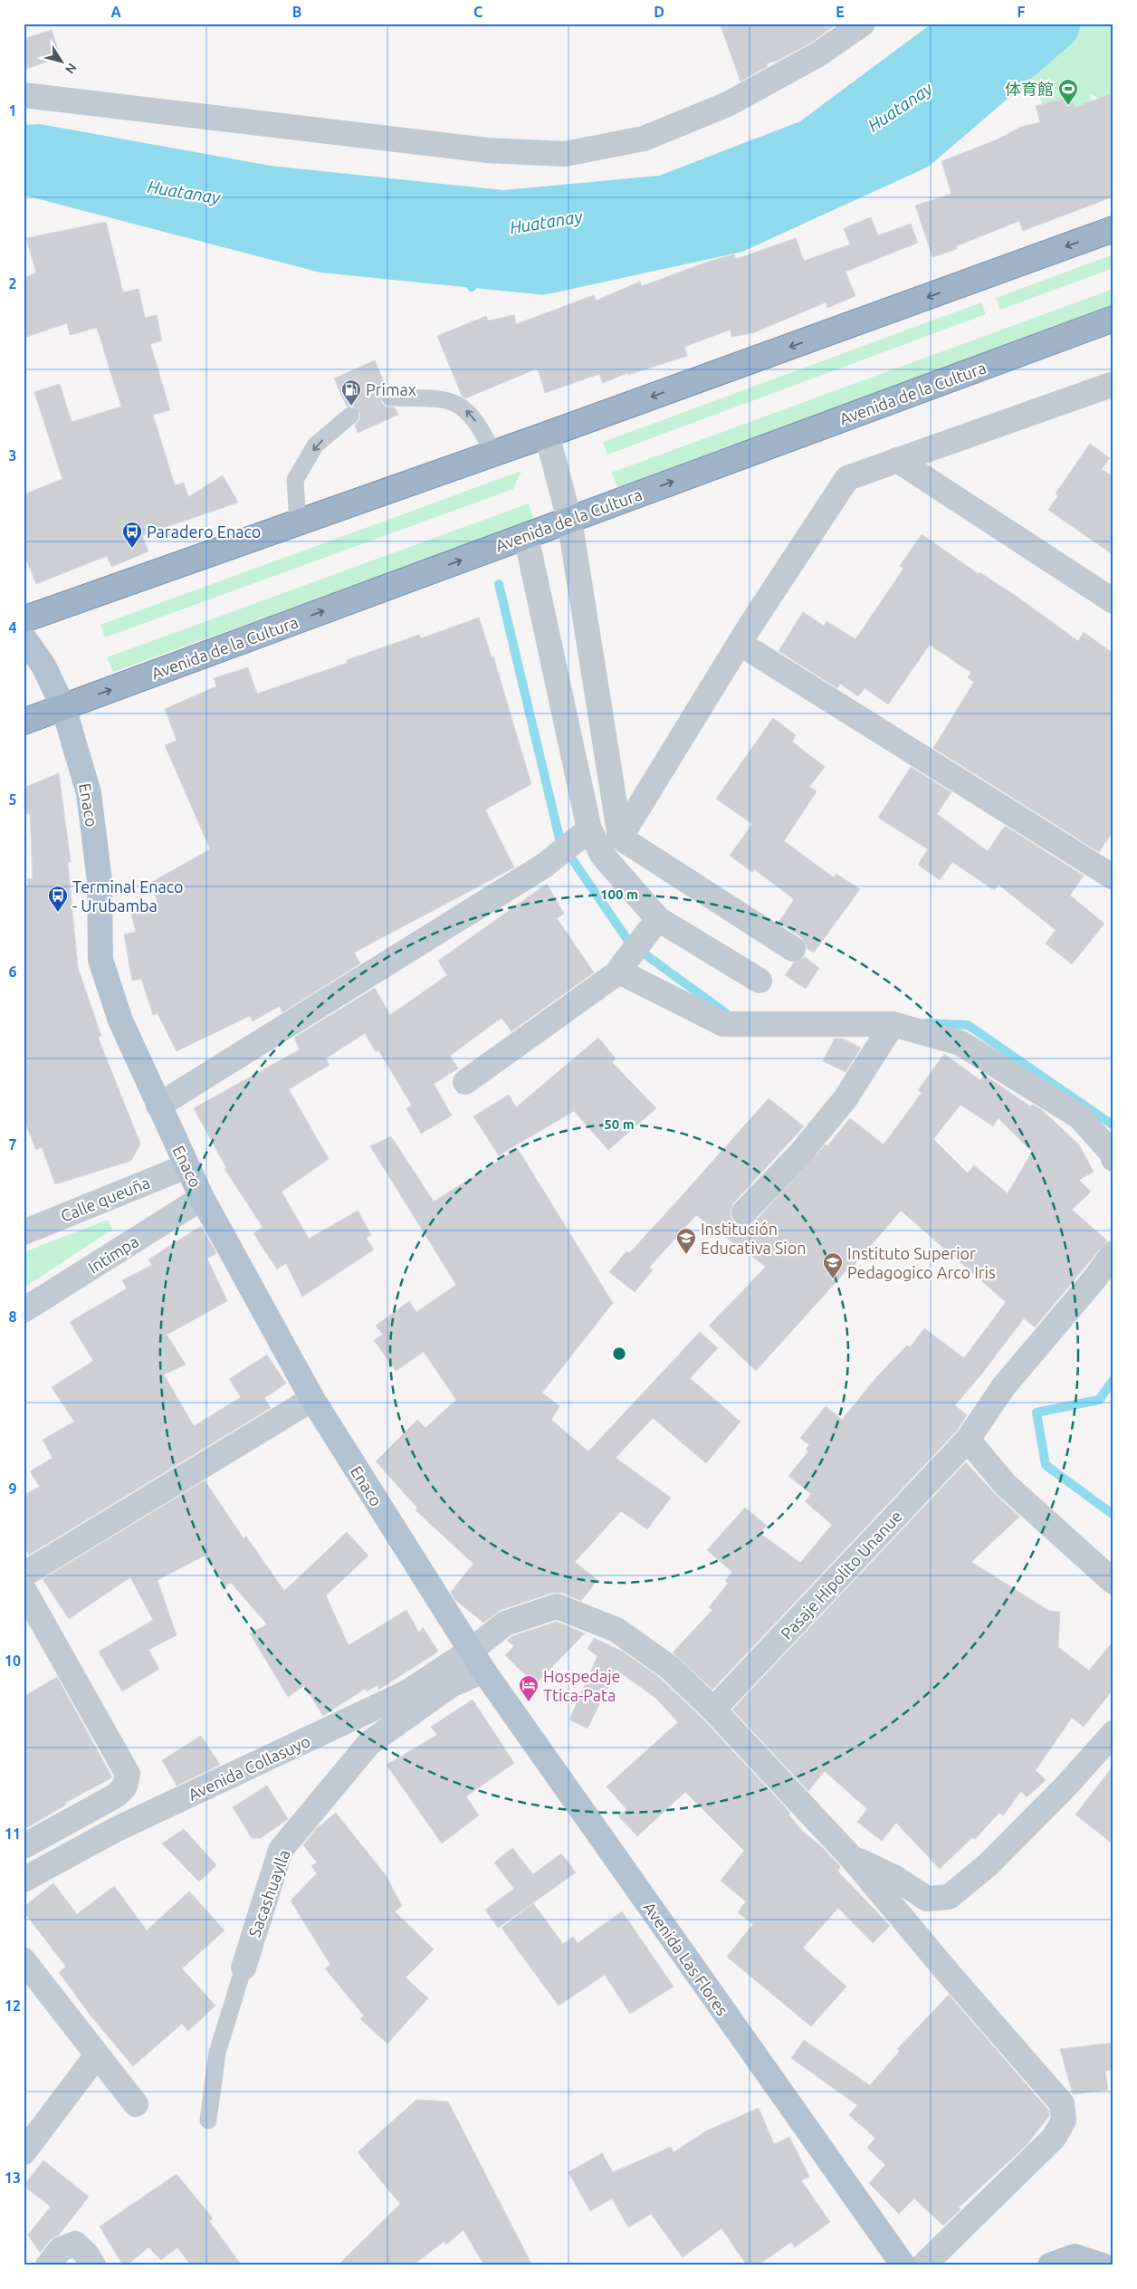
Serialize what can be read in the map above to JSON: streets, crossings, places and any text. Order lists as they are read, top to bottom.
{
  "streets": {
    "highway": ["Avenida de la Cultura"],
    "main road": ["Enaco", "Avenida Las Flores"],
    "street": [
      "Calle queuña",
      "Intimpa",
      "Pasaje Hipolito Unanue",
      "Avenida Collasuyo",
      "Sacashuaylla"
    ]
  },
  "crossings": [
    ["Avenida de la Cultura", "Enaco"],
    ["Enaco", "Calle queuña"],
    ["Enaco", "Intimpa"],
    ["Enaco", "Avenida Collasuyo"],
    ["Enaco", "Sacashuaylla"],
    ["Enaco", "Avenida Las Flores"],
    ["Avenida Collasuyo", "Sacashuaylla"],
    ["Avenida Collasuyo", "Avenida Las Flores"],
    ["Sacashuaylla", "Avenida Las Flores"]
  ],
  "water": ["Huatanay"],
  "places": {
    "sports": ["体育館"],
    "fuel station": ["Primax"],
    "bus stop": ["Paradero Enaco", "Terminal Enaco - Urubamba"],
    "school or university": ["Institución Educativa Sion", "Instituto Superior Pedagogico Arco Iris"],
    "hotel": ["Hospedaje Ttica-Pata"]
  },
  "north": "bottom right",
  "grid": {
    "columns": [
      "A",
      "B",
      "C",
      "D",
      "E",
      "F"
    ],
    "rows": [
      "1",
      "2",
      "3",
      "4",
      "5",
      "6",
      "7",
      "8",
      "9",
      "10",
      "11",
      "12",
      "13"
    ]
  },
  "rings": ["100 m", "50 m"]
}
